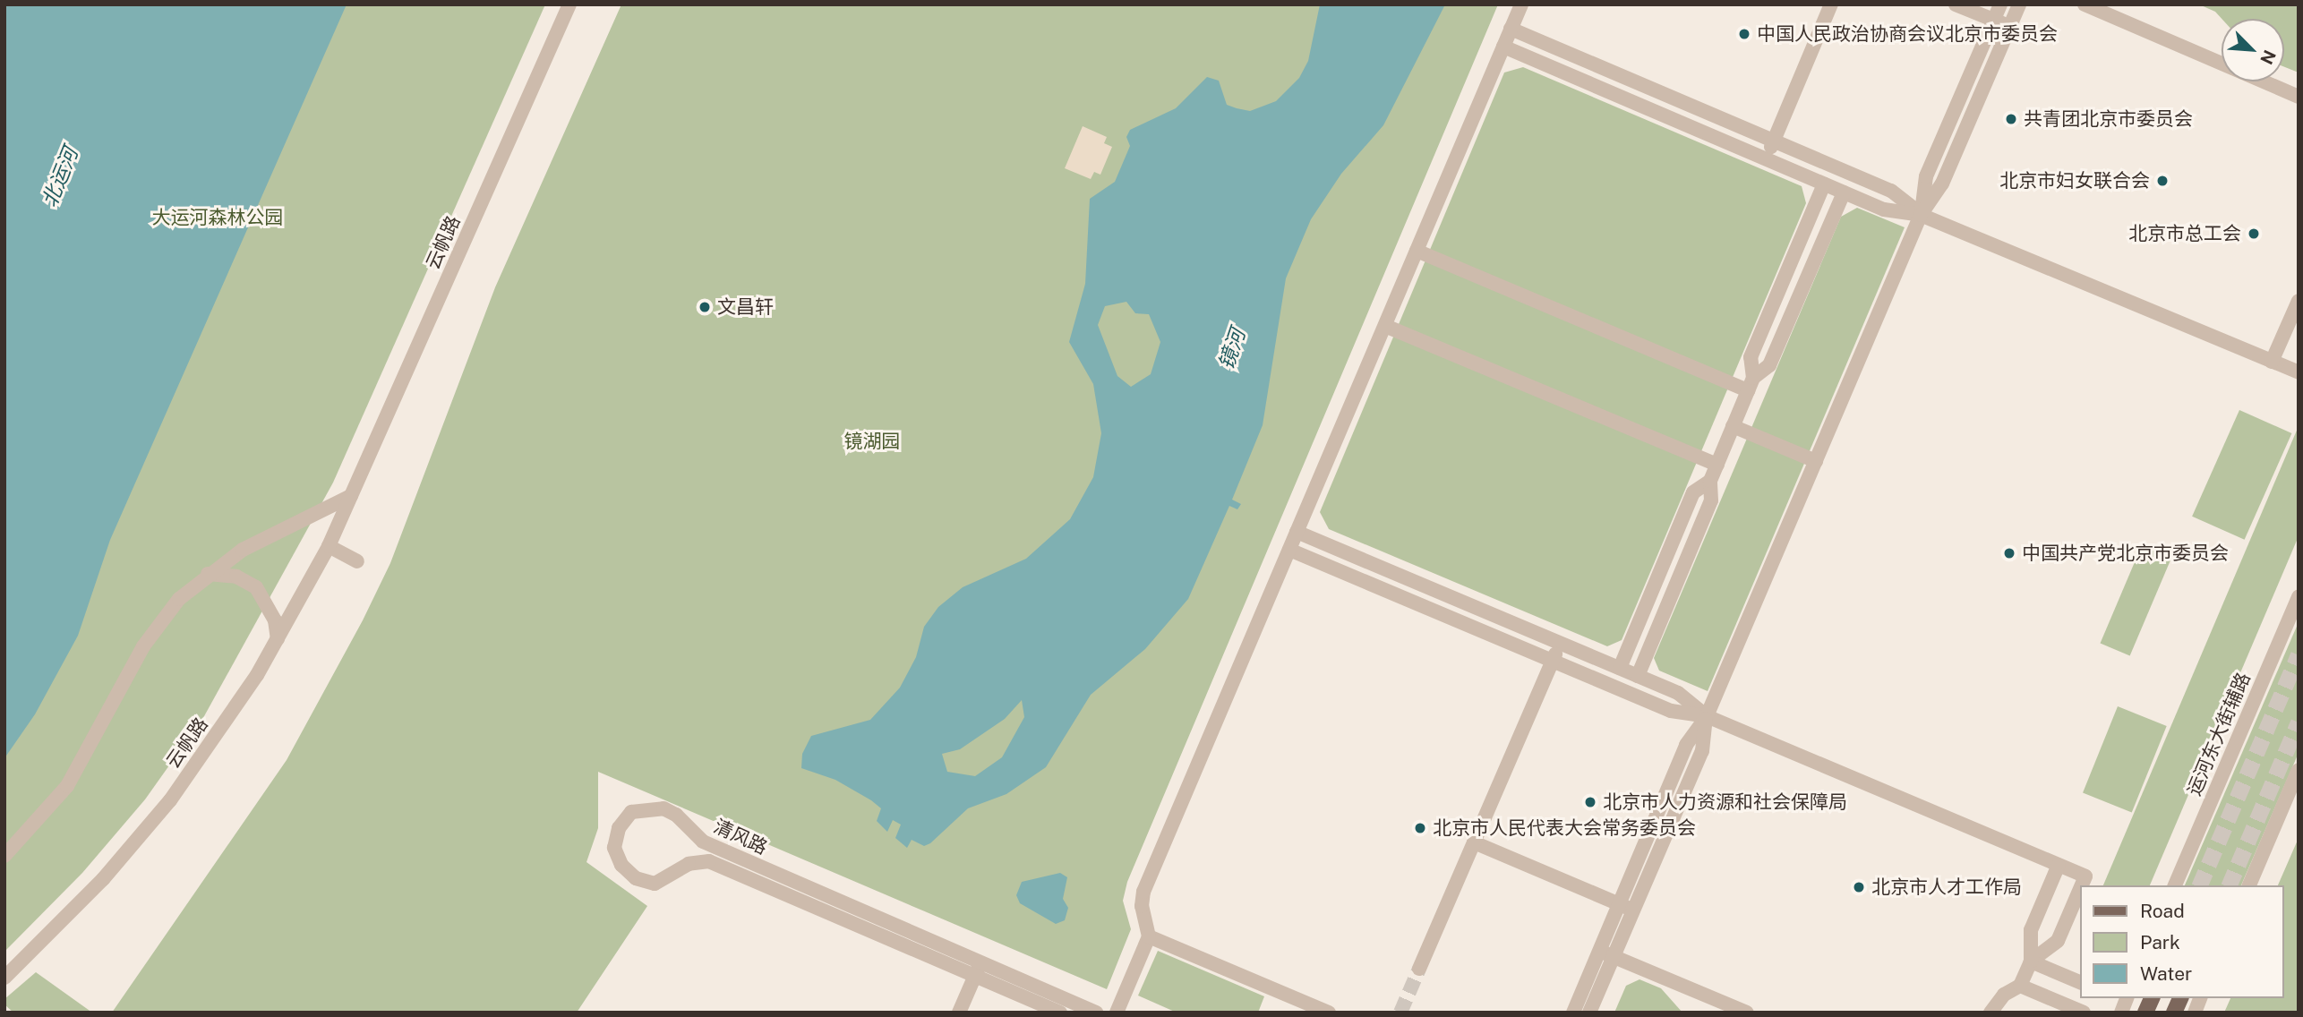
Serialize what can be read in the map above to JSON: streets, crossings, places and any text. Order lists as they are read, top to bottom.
{
  "streets": {
    "street": ["云帆路", "运河东大街辅路", "清风路"]
  },
  "water": ["北运河", "镜河"],
  "parks": ["大运河森林公园", "镜湖园"],
  "places": [
    "中国人民政治协商会议北京市委员会",
    "共青团北京市委员会",
    "北京市妇女联合会",
    "北京市总工会",
    "文昌轩",
    "中国共产党北京市委员会",
    "北京市人力资源和社会保障局",
    "北京市人民代表大会常务委员会",
    "北京市人才工作局"
  ],
  "legend": ["Road", "Park", "Water"],
  "north": "bottom right"
}
